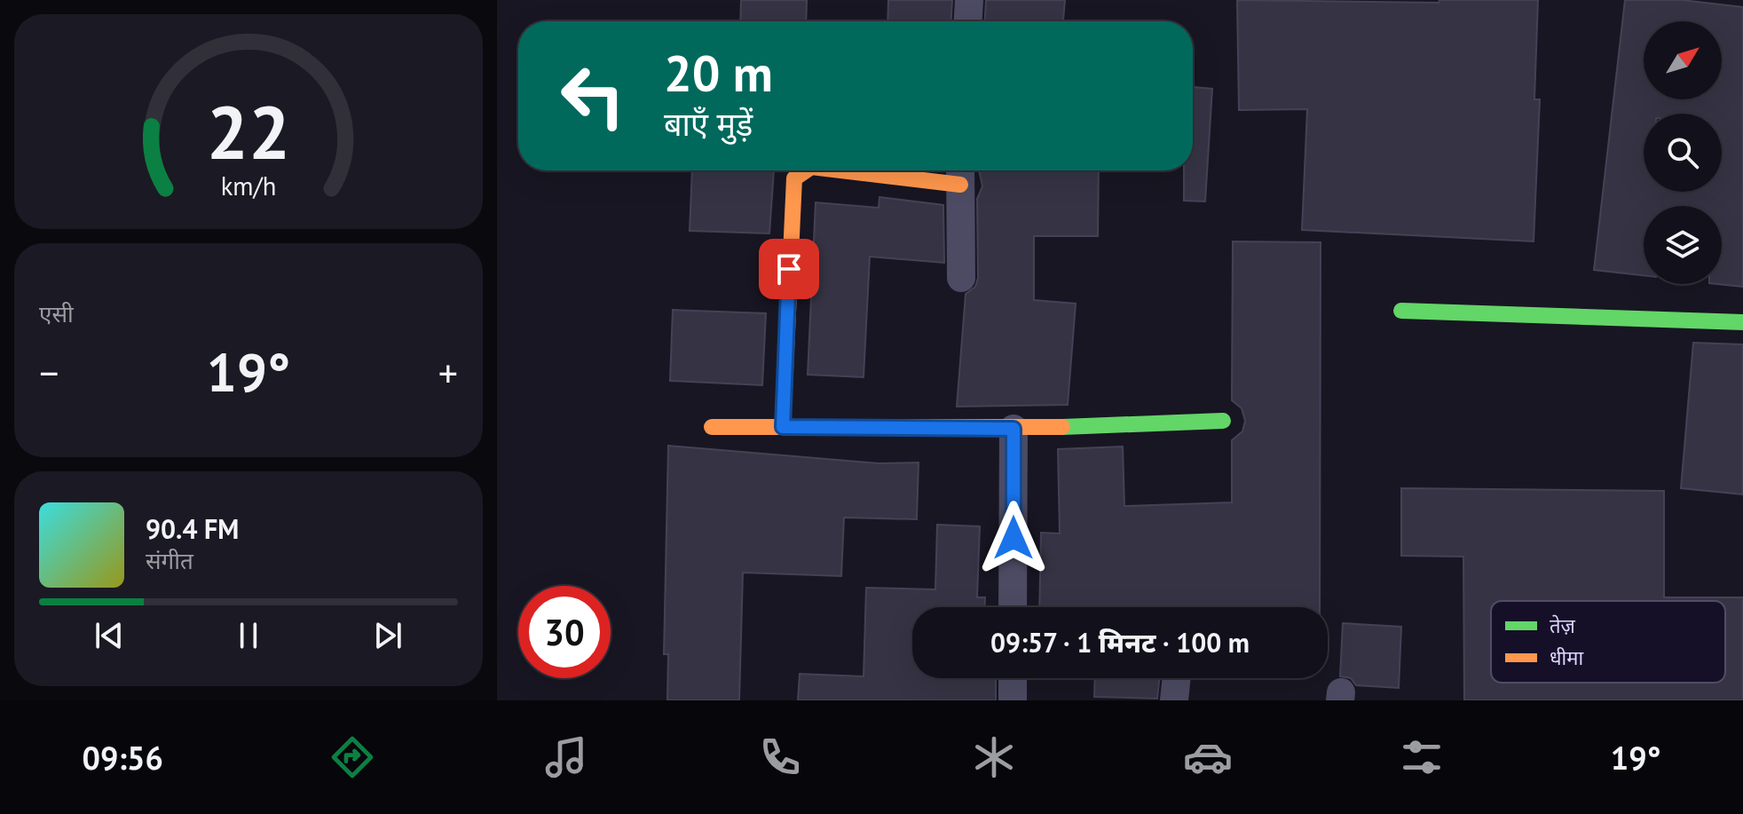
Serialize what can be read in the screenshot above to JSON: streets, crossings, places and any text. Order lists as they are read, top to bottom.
{
  "legend": ["तेज़", "धीमा"],
  "north": "top right",
  "page": {
    "turn": ["20 m", "बाएँ मुड़ें"],
    "tile": "एसी",
    "heat": ["−", "19°", "+"],
    "song": ["90.4 FM", "संगीत"],
    "limit": "30",
    "trip": "09:57 · 1 मिनट · 100 m",
    "tabs": ["09:56", "19°"],
    "gauge": ["22", "km/h"]
  }
}
